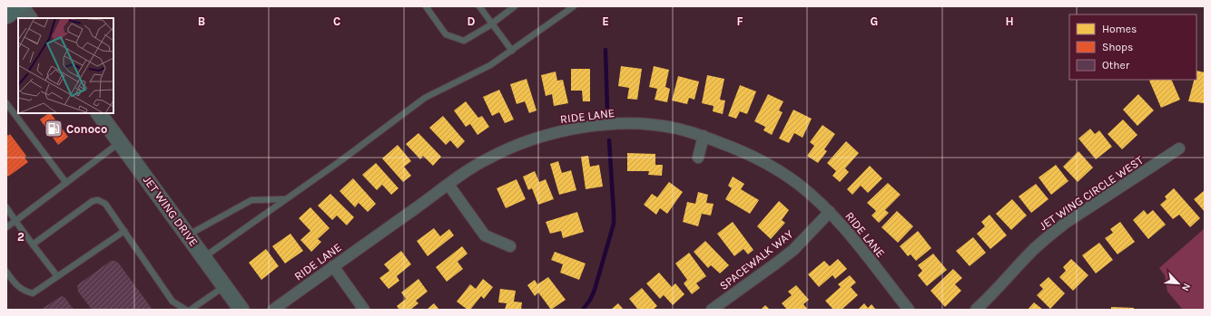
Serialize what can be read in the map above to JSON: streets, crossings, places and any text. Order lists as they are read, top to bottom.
{
  "streets": {
    "main road": ["JET WING DRIVE"],
    "street": ["RIDE LANE", "JET WING CIRCLE WEST", "SPACEWALK WAY"]
  },
  "crossings": [
    ["RIDE LANE", "SPACEWALK WAY"]
  ],
  "places": {
    "fuel station": ["Conoco"]
  },
  "legend": ["Homes", "Shops", "Other"],
  "north": "bottom right",
  "grid": {
    "columns": [
      "B",
      "C",
      "D",
      "E",
      "F",
      "G",
      "H"
    ],
    "rows": ["2"]
  }
}
